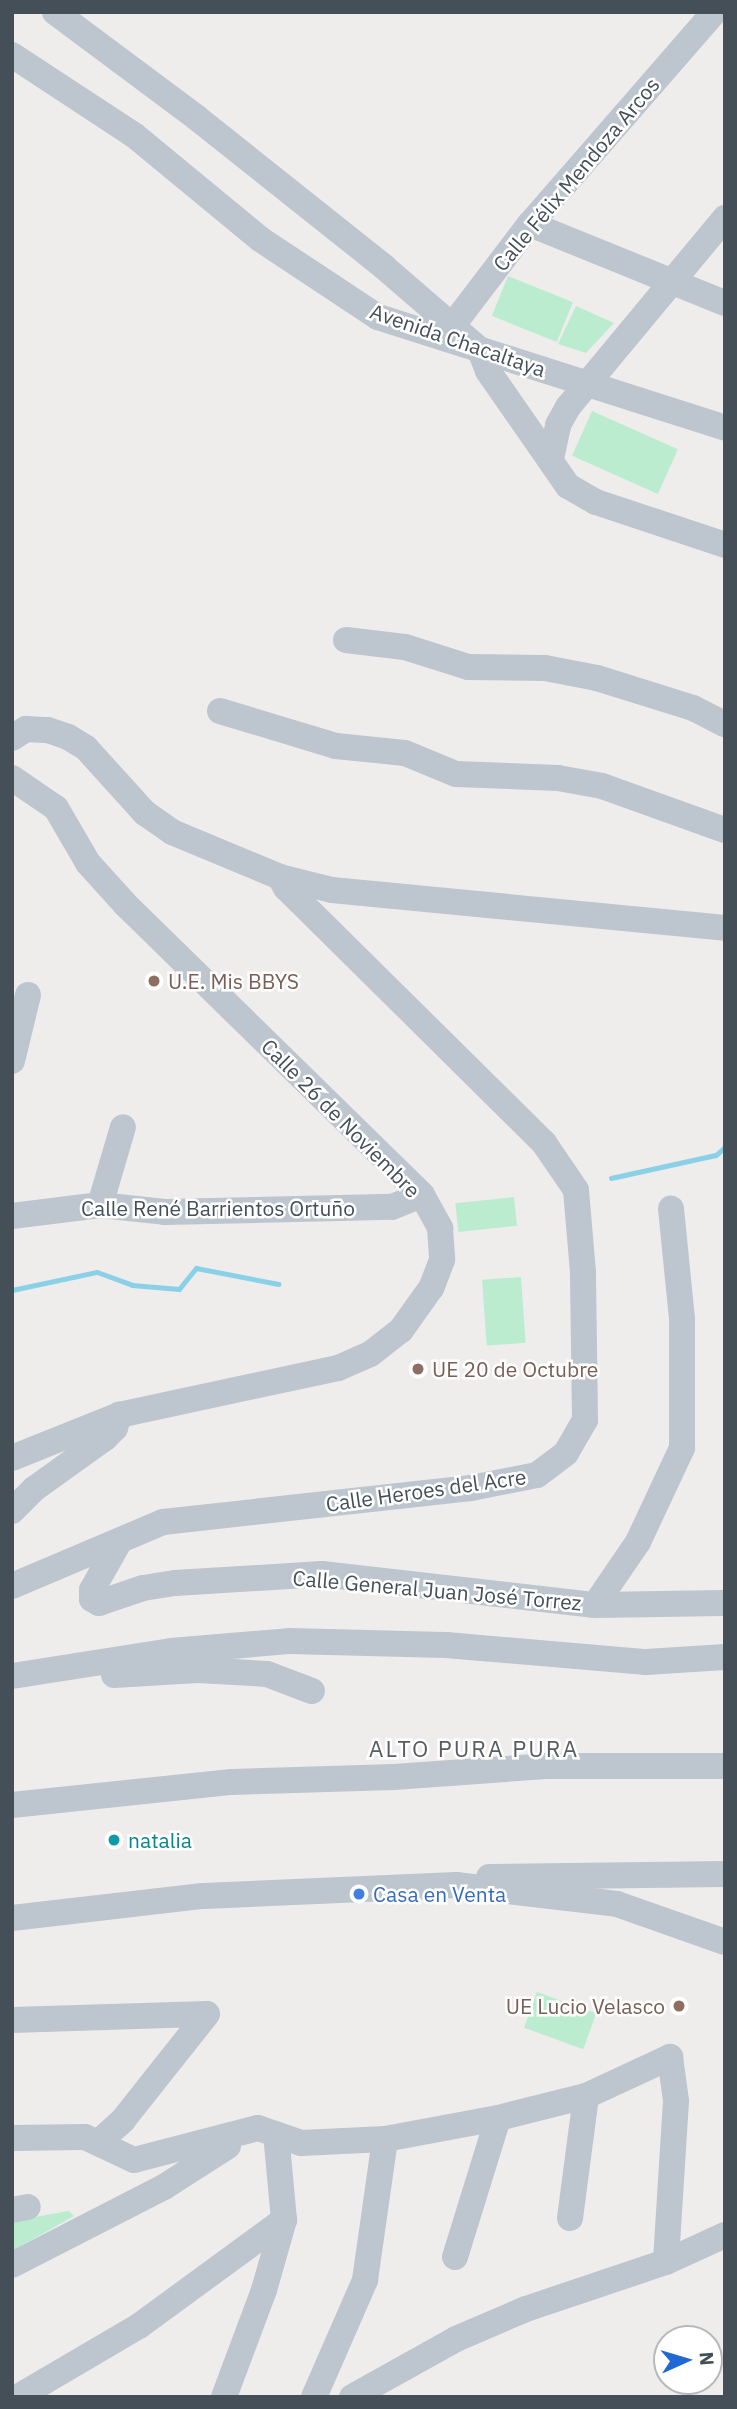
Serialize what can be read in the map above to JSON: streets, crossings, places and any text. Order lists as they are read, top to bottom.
{
  "streets": {
    "street": [
      "Calle Félix Mendoza Arcos",
      "Avenida Chacaltaya",
      "Calle 26 de Noviembre",
      "Calle René Barrientos Ortuño",
      "Calle Heroes del Acre",
      "Calle General Juan José Torrez"
    ]
  },
  "crossings": [
    ["Calle Félix Mendoza Arcos", "Avenida Chacaltaya"],
    ["Calle 26 de Noviembre", "Calle René Barrientos Ortuño"],
    ["Calle Heroes del Acre", "Calle General Juan José Torrez"]
  ],
  "districts": ["ALTO PURA PURA"],
  "places": [
    "U.E. Mis BBYS",
    "UE 20 de Octubre",
    "natalia",
    "Casa en Venta",
    "UE Lucio Velasco"
  ],
  "north": "right"
}
